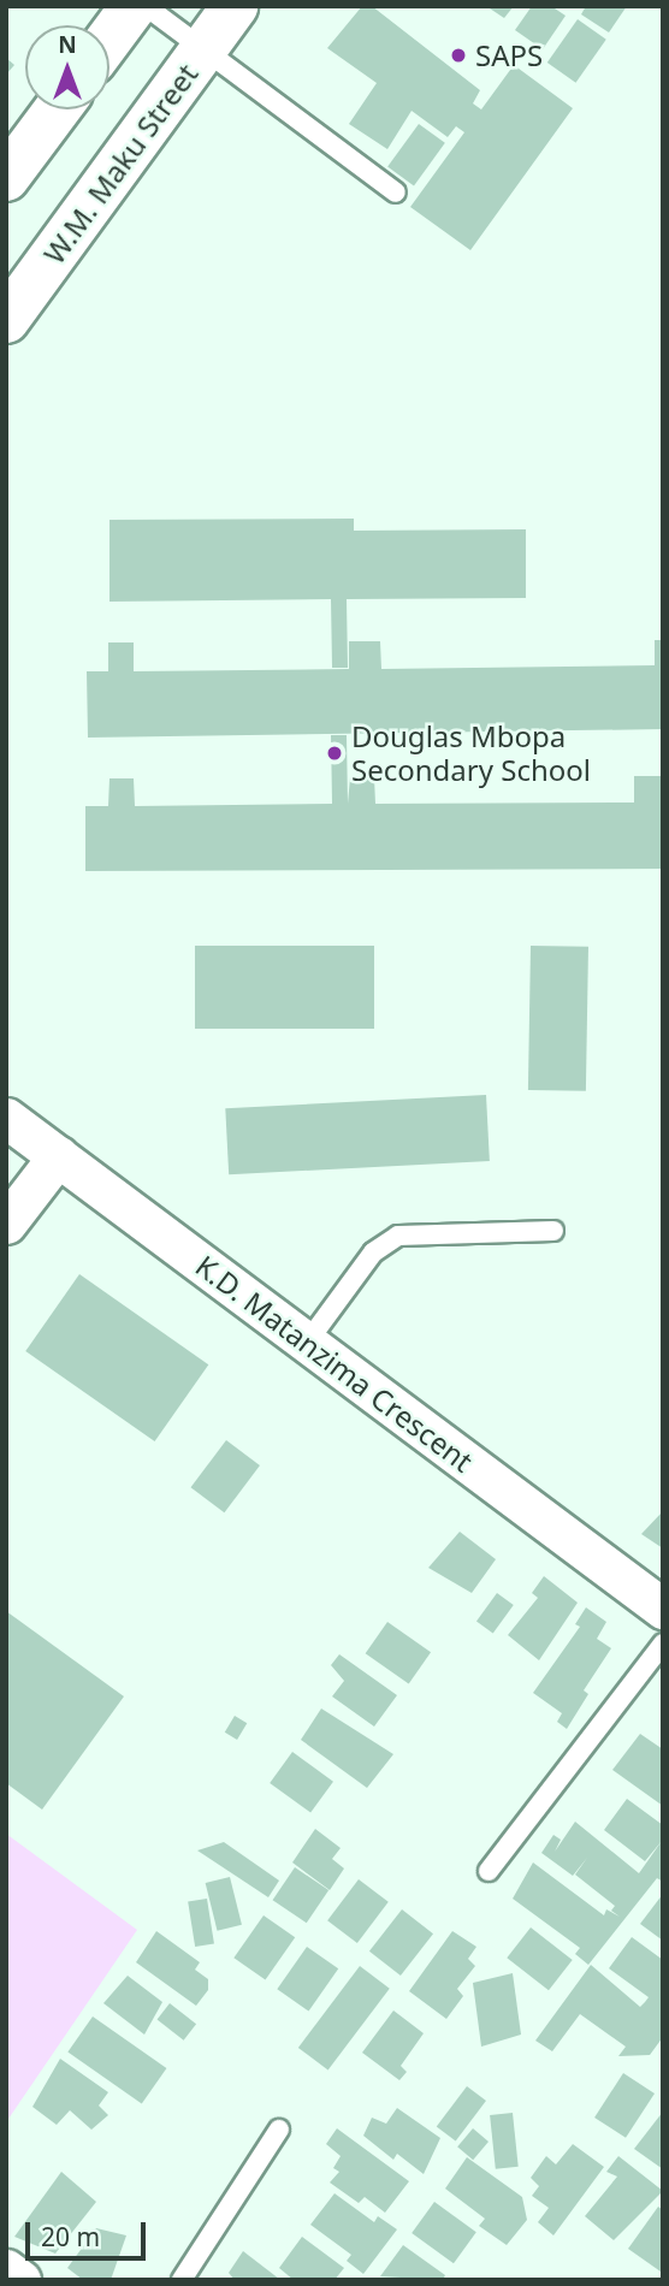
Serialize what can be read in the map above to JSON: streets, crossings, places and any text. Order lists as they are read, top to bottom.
{
  "streets": {
    "street": ["W.M. Maku Street", "K.D. Matanzima Crescent"]
  },
  "places": ["SAPS", "Douglas Mbopa Secondary School"],
  "scale_bar": "20 m",
  "north": "top"
}
